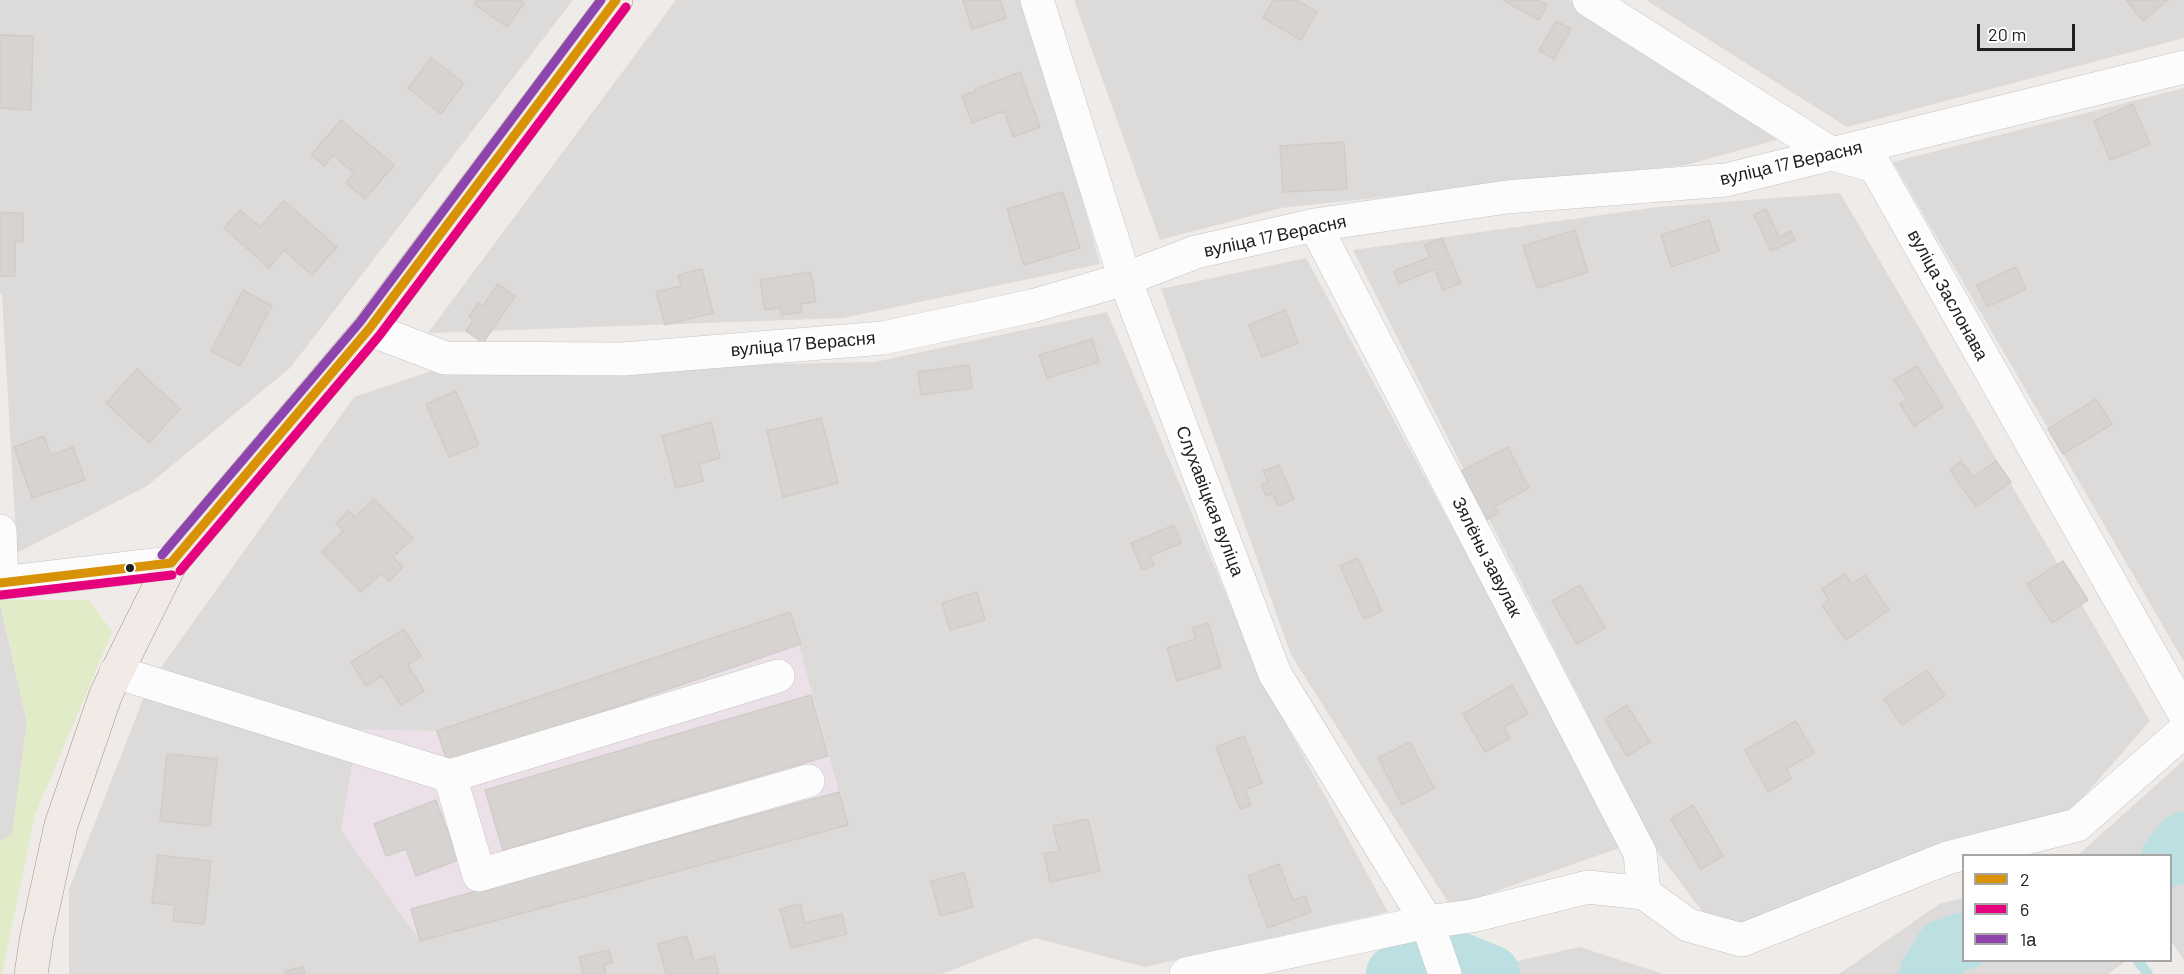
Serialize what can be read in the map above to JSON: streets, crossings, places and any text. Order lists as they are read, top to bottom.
{
  "streets": {
    "street": [
      "вуліца 17 Верасня",
      "вуліца Заслонава",
      "Слухавіцкая вуліца",
      "Зялёны завулак"
    ]
  },
  "crossings": [
    ["вуліца 17 Верасня", "вуліца Заслонава"],
    ["вуліца 17 Верасня", "Слухавіцкая вуліца"],
    ["вуліца 17 Верасня", "Зялёны завулак"]
  ],
  "lines": ["transit line 2", "transit line 1а", "transit line 6"],
  "legend": ["2", "6", "1а"],
  "scale_bar": "20 m"
}
